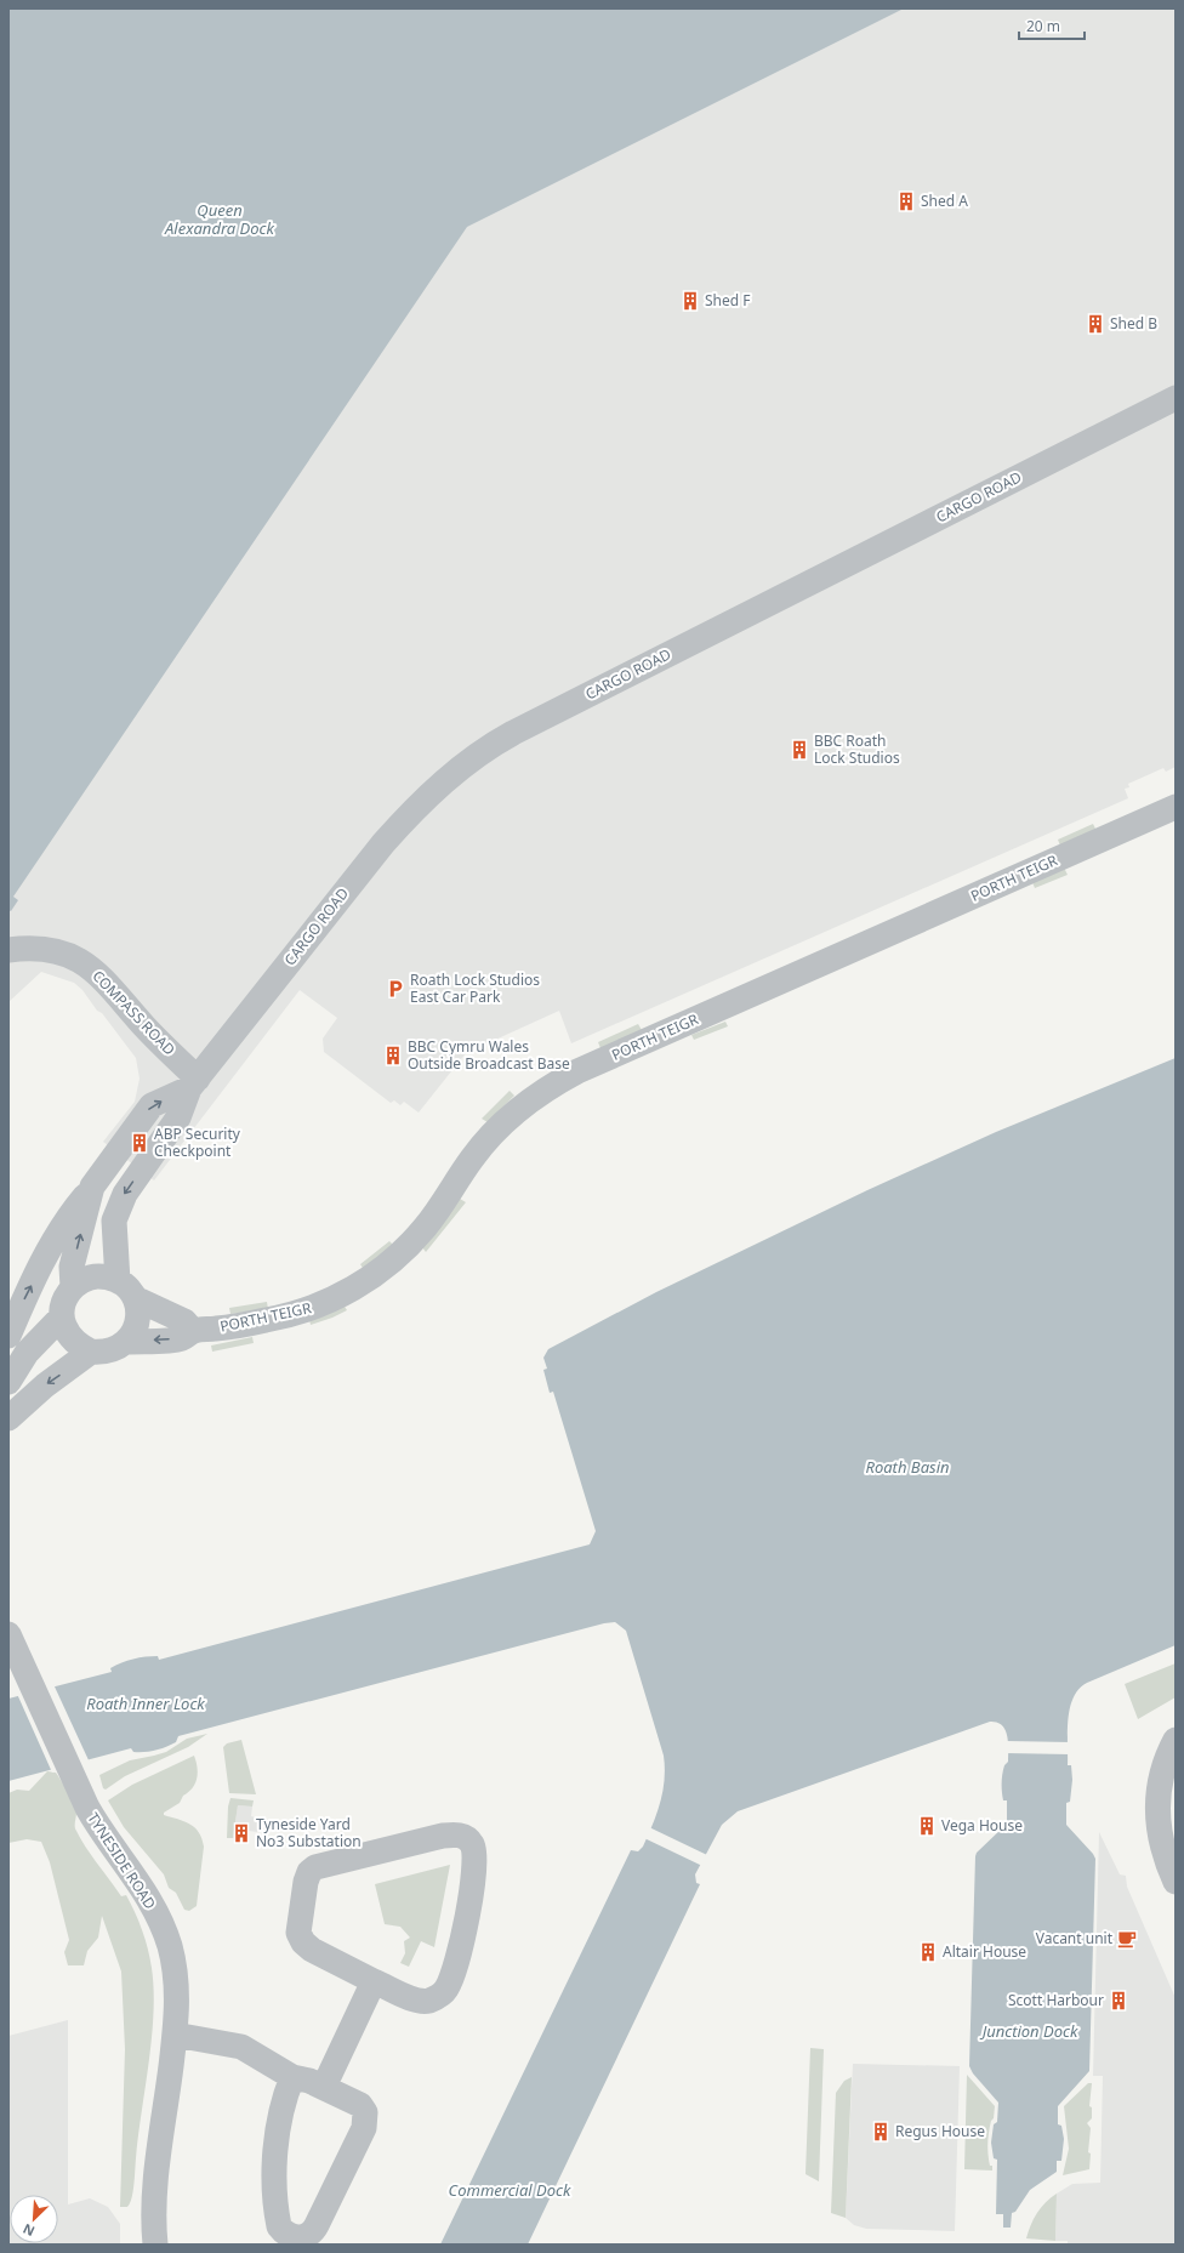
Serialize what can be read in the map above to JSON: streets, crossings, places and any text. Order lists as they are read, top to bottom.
{
  "streets": {
    "street": [
      "CARGO ROAD",
      "PORTH TEIGR",
      "COMPASS ROAD",
      "TYNESIDE ROAD"
    ]
  },
  "crossings": [
    ["CARGO ROAD", "COMPASS ROAD"]
  ],
  "water": [
    "Queen Alexandra Dock",
    "Roath Basin",
    "Roath Inner Lock",
    "Junction Dock",
    "Commercial Dock"
  ],
  "places": {
    "building": [
      "Shed A",
      "Shed F",
      "Shed B",
      "BBC Roath Lock Studios",
      "BBC Cymru Wales Outside Broadcast Base",
      "ABP Security Checkpoint",
      "Vega House",
      "Tyneside Yard No3 Substation",
      "Altair House",
      "Scott Harbour",
      "Regus House"
    ],
    "parking": ["Roath Lock Studios East Car Park"],
    "cafe": ["Vacant unit"]
  },
  "scale_bar": "20 m",
  "north": "bottom left"
}
